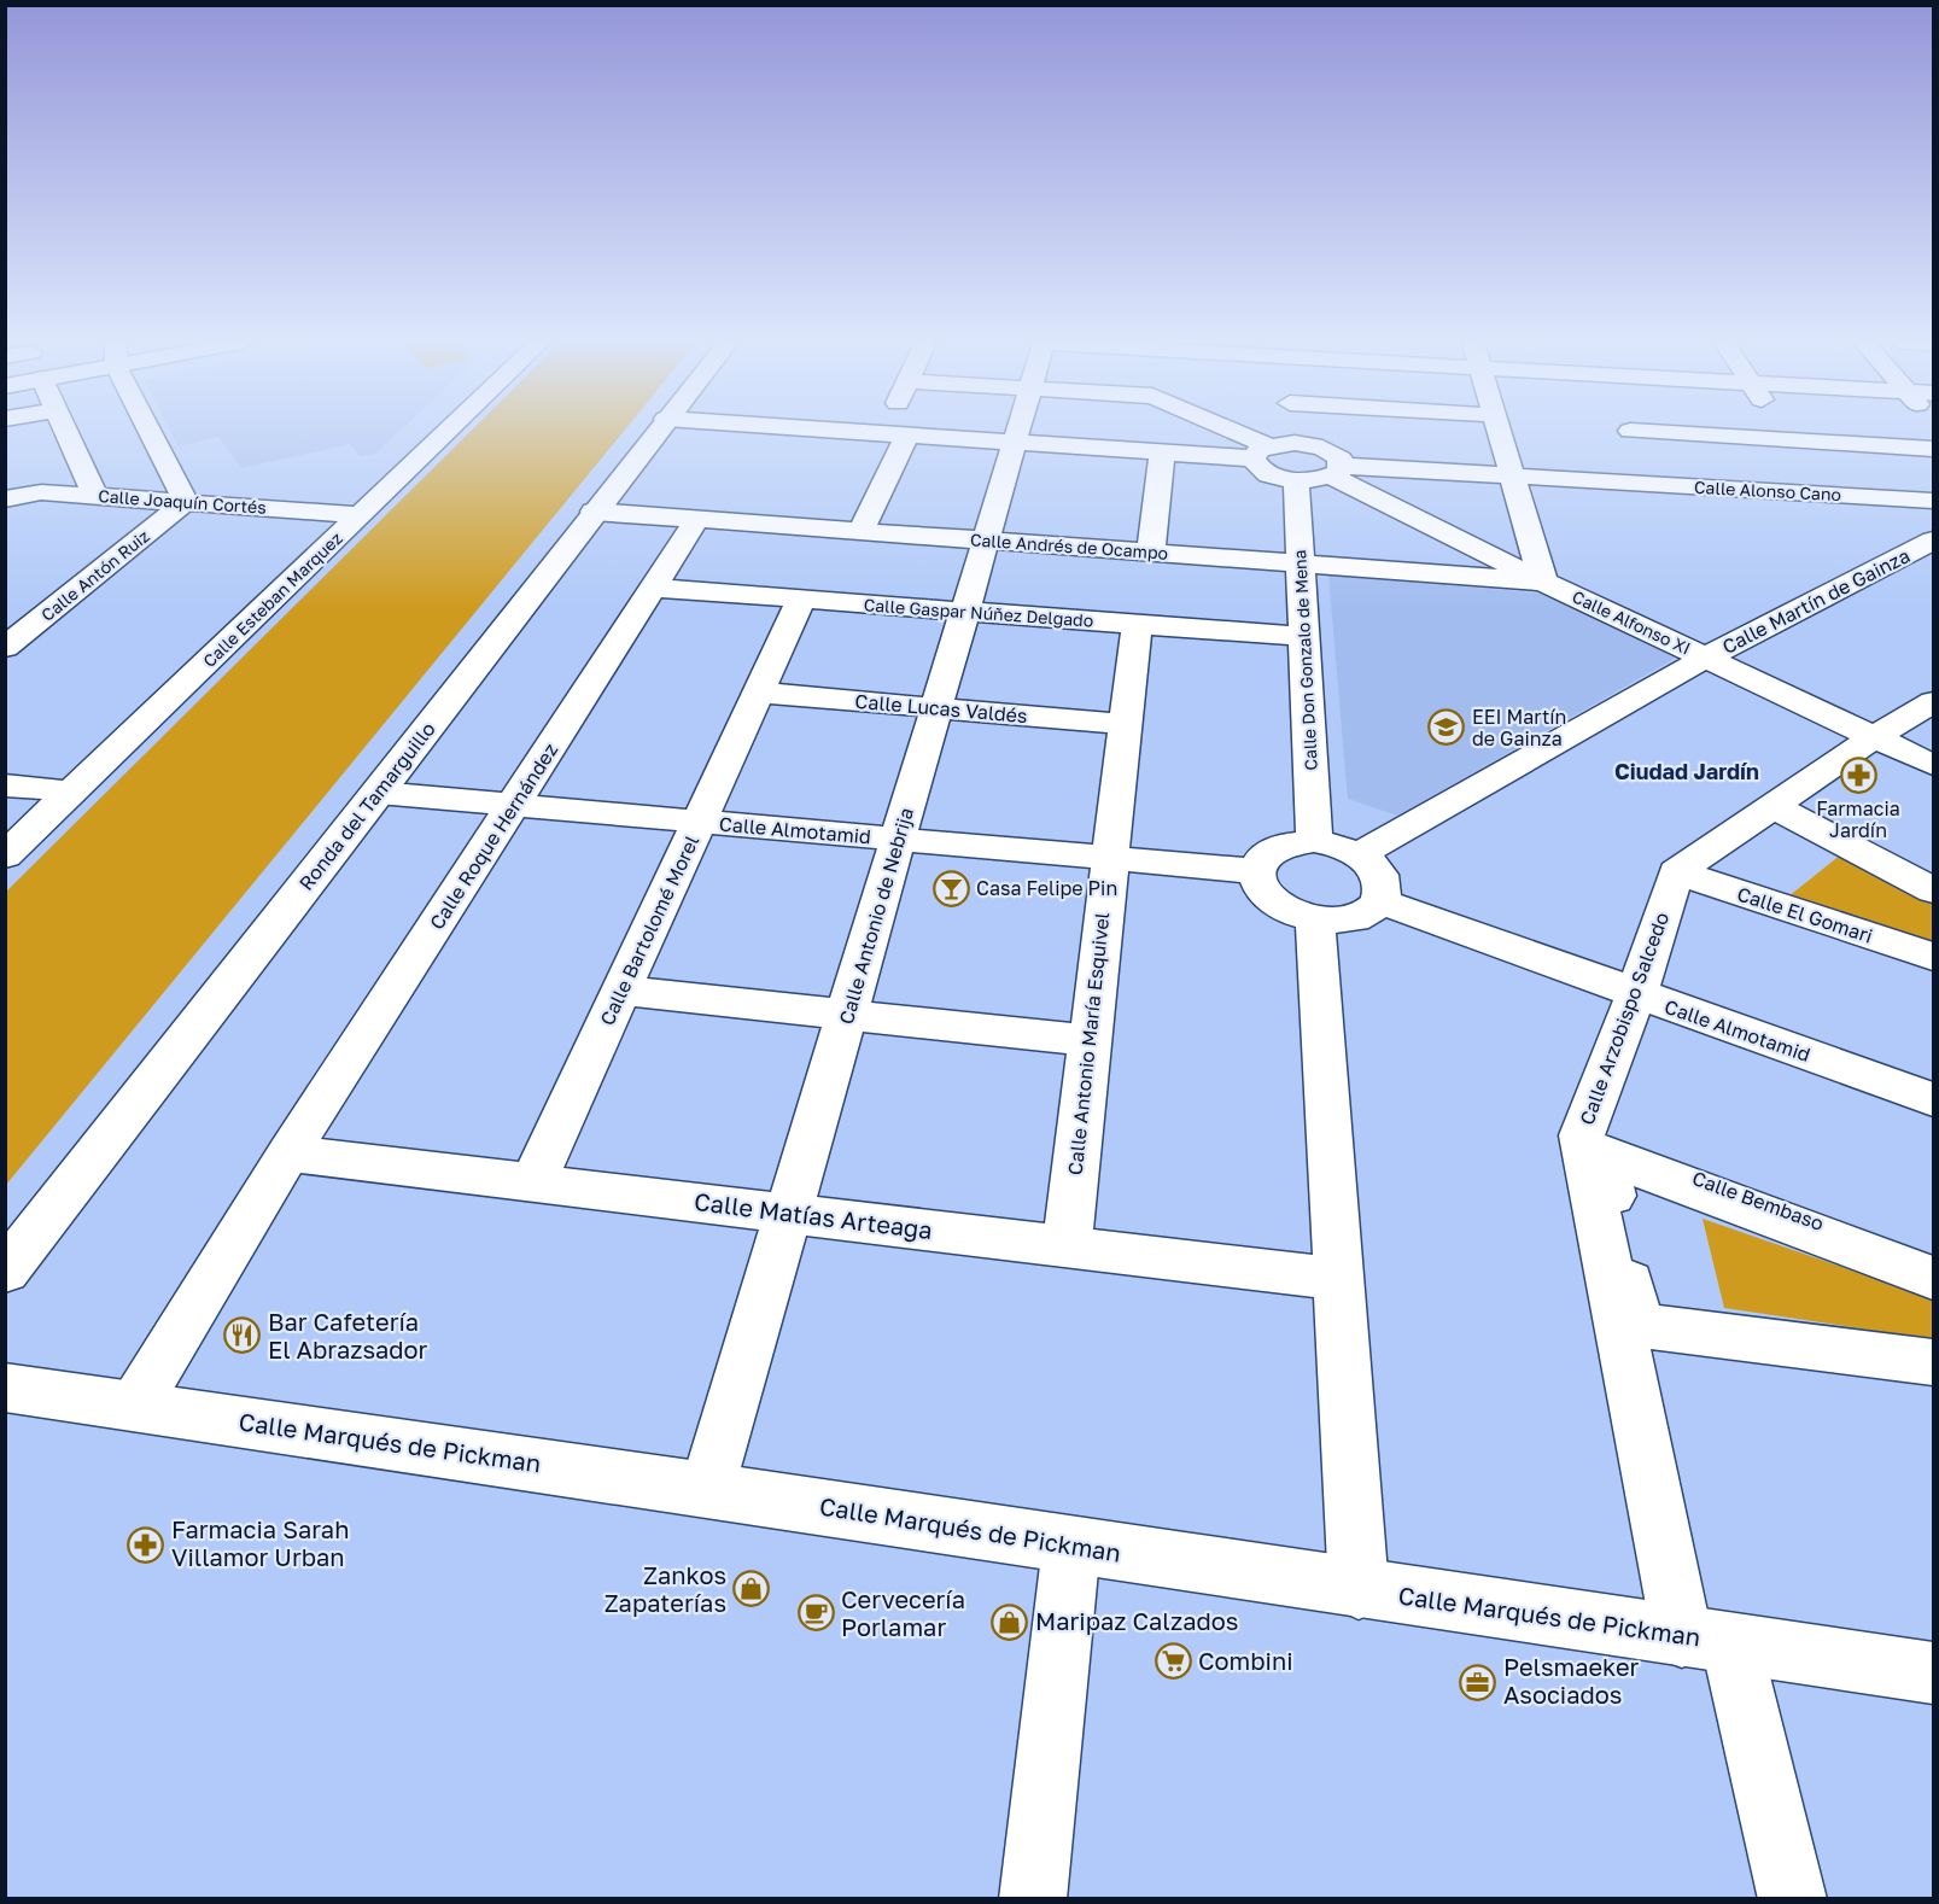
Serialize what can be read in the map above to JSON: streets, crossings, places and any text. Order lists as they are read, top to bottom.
{
  "streets": {
    "street": [
      "Calle Alonso Cano",
      "Calle Joaquín Cortés",
      "Calle Andrés de Ocampo",
      "Calle Antón Ruiz",
      "Calle Esteban Marquez",
      "Calle Martín de Gainza",
      "Calle Gaspar Núñez Delgado",
      "Calle Alfonso XI",
      "Calle Don Gonzalo de Mena",
      "Calle Lucas Valdés",
      "Ronda del Tamarguillo",
      "Calle Almotamid",
      "Calle Roque Hernández",
      "Calle El Gomari",
      "Calle Antonio de Nebrija",
      "Calle Bartolomé Morel",
      "Calle Arzobispo Salcedo",
      "Calle Antonio María Esquivel",
      "Calle Bembaso",
      "Calle Matías Arteaga",
      "Calle Marqués de Pickman"
    ]
  },
  "crossings": [
    ["Calle Alonso Cano", "Calle Alfonso XI"],
    ["Calle Alonso Cano", "Calle Don Gonzalo de Mena"],
    ["Calle Joaquín Cortés", "Calle Antón Ruiz"],
    ["Calle Joaquín Cortés", "Calle Esteban Marquez"],
    ["Calle Andrés de Ocampo", "Calle Alfonso XI"],
    ["Calle Andrés de Ocampo", "Calle Don Gonzalo de Mena"],
    ["Calle Andrés de Ocampo", "Ronda del Tamarguillo"],
    ["Calle Andrés de Ocampo", "Calle Roque Hernández"],
    ["Calle Andrés de Ocampo", "Calle Antonio de Nebrija"],
    ["Calle Martín de Gainza", "Calle Alfonso XI"],
    ["Calle Martín de Gainza", "Calle Don Gonzalo de Mena"],
    ["Calle Martín de Gainza", "Calle Almotamid"],
    ["Calle Gaspar Núñez Delgado", "Calle Don Gonzalo de Mena"],
    ["Calle Gaspar Núñez Delgado", "Calle Roque Hernández"],
    ["Calle Gaspar Núñez Delgado", "Calle Antonio de Nebrija"],
    ["Calle Gaspar Núñez Delgado", "Calle Bartolomé Morel"],
    ["Calle Gaspar Núñez Delgado", "Calle Antonio María Esquivel"],
    ["Calle Don Gonzalo de Mena", "Calle Almotamid"],
    ["Calle Lucas Valdés", "Calle Antonio de Nebrija"],
    ["Calle Lucas Valdés", "Calle Bartolomé Morel"],
    ["Calle Lucas Valdés", "Calle Antonio María Esquivel"],
    ["Ronda del Tamarguillo", "Calle Almotamid"],
    ["Calle Almotamid", "Calle Roque Hernández"],
    ["Calle Almotamid", "Calle Antonio de Nebrija"],
    ["Calle Almotamid", "Calle Bartolomé Morel"],
    ["Calle Almotamid", "Calle Arzobispo Salcedo"],
    ["Calle Almotamid", "Calle Antonio María Esquivel"],
    ["Calle Roque Hernández", "Calle Matías Arteaga"],
    ["Calle Roque Hernández", "Calle Marqués de Pickman"],
    ["Calle El Gomari", "Calle Arzobispo Salcedo"],
    ["Calle Antonio de Nebrija", "Calle Matías Arteaga"],
    ["Calle Antonio de Nebrija", "Calle Marqués de Pickman"],
    ["Calle Bartolomé Morel", "Calle Matías Arteaga"],
    ["Calle Arzobispo Salcedo", "Calle Bembaso"],
    ["Calle Arzobispo Salcedo", "Calle Marqués de Pickman"],
    ["Calle Antonio María Esquivel", "Calle Matías Arteaga"]
  ],
  "districts": ["Ciudad Jardín"],
  "places": {
    "school or university": ["EEI Martín de Gainza"],
    "pharmacy": ["Farmacia Jardín", "Farmacia Sarah Villamor Urban"],
    "bar": ["Casa Felipe Pin"],
    "restaurant": ["Bar Cafetería El Abrazsador"],
    "shop": ["Zankos Zapaterías", "Maripaz Calzados"],
    "cafe": ["Cervecería Porlamar"],
    "supermarket": ["Combini"],
    "office": ["Pelsmaeker Asociados"]
  }
}
